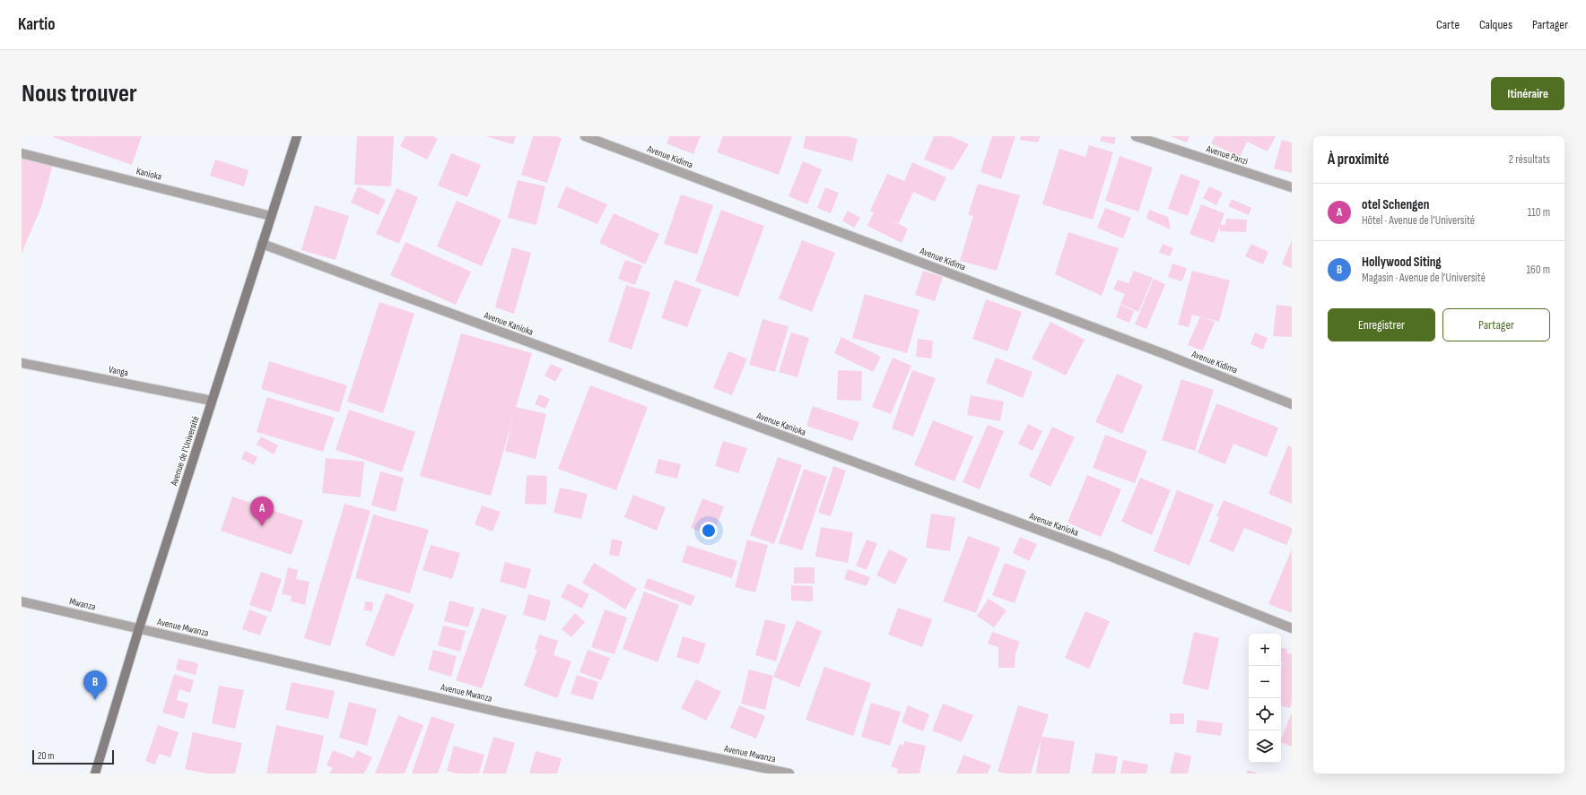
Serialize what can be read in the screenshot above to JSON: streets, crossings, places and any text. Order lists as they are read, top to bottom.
{
  "streets": {
    "main road": ["Avenue de l’Université"],
    "street": [
      "Avenue Panzi",
      "Avenue Kidima",
      "Kanioka",
      "Avenue Kanioka",
      "Vanga",
      "Mwanza",
      "Avenue Mwanza"
    ]
  },
  "crossings": [
    ["Kanioka", "Avenue de l’Université"],
    ["Avenue Kanioka", "Avenue de l’Université"],
    ["Vanga", "Avenue de l’Université"],
    ["Avenue de l’Université", "Mwanza"],
    ["Avenue de l’Université", "Avenue Mwanza"],
    ["Mwanza", "Avenue Mwanza"]
  ],
  "scale_bar": "20 m",
  "page": {
    "header": "Kartio",
    "nav": ["Carte", "Calques", "Partager"],
    "buttons": [
      "Itinéraire",
      ["Enregistrer", "Partager"]
    ],
    "title": "Nous trouver",
    "heading": ["À proximité", "2 résultats"],
    "list": [
      {
        "mark": "A",
        "name": "otel Schengen",
        "note": "Hôtel · Avenue de l’Université",
        "value": "110 m"
      },
      {
        "mark": "B",
        "name": "Hollywood Siting",
        "note": "Magasin · Avenue de l’Université",
        "value": "160 m"
      }
    ],
    "pins": ["A", "B"],
    "map_buttons": ["+", "−"],
    "scale": "20 m"
  }
}
